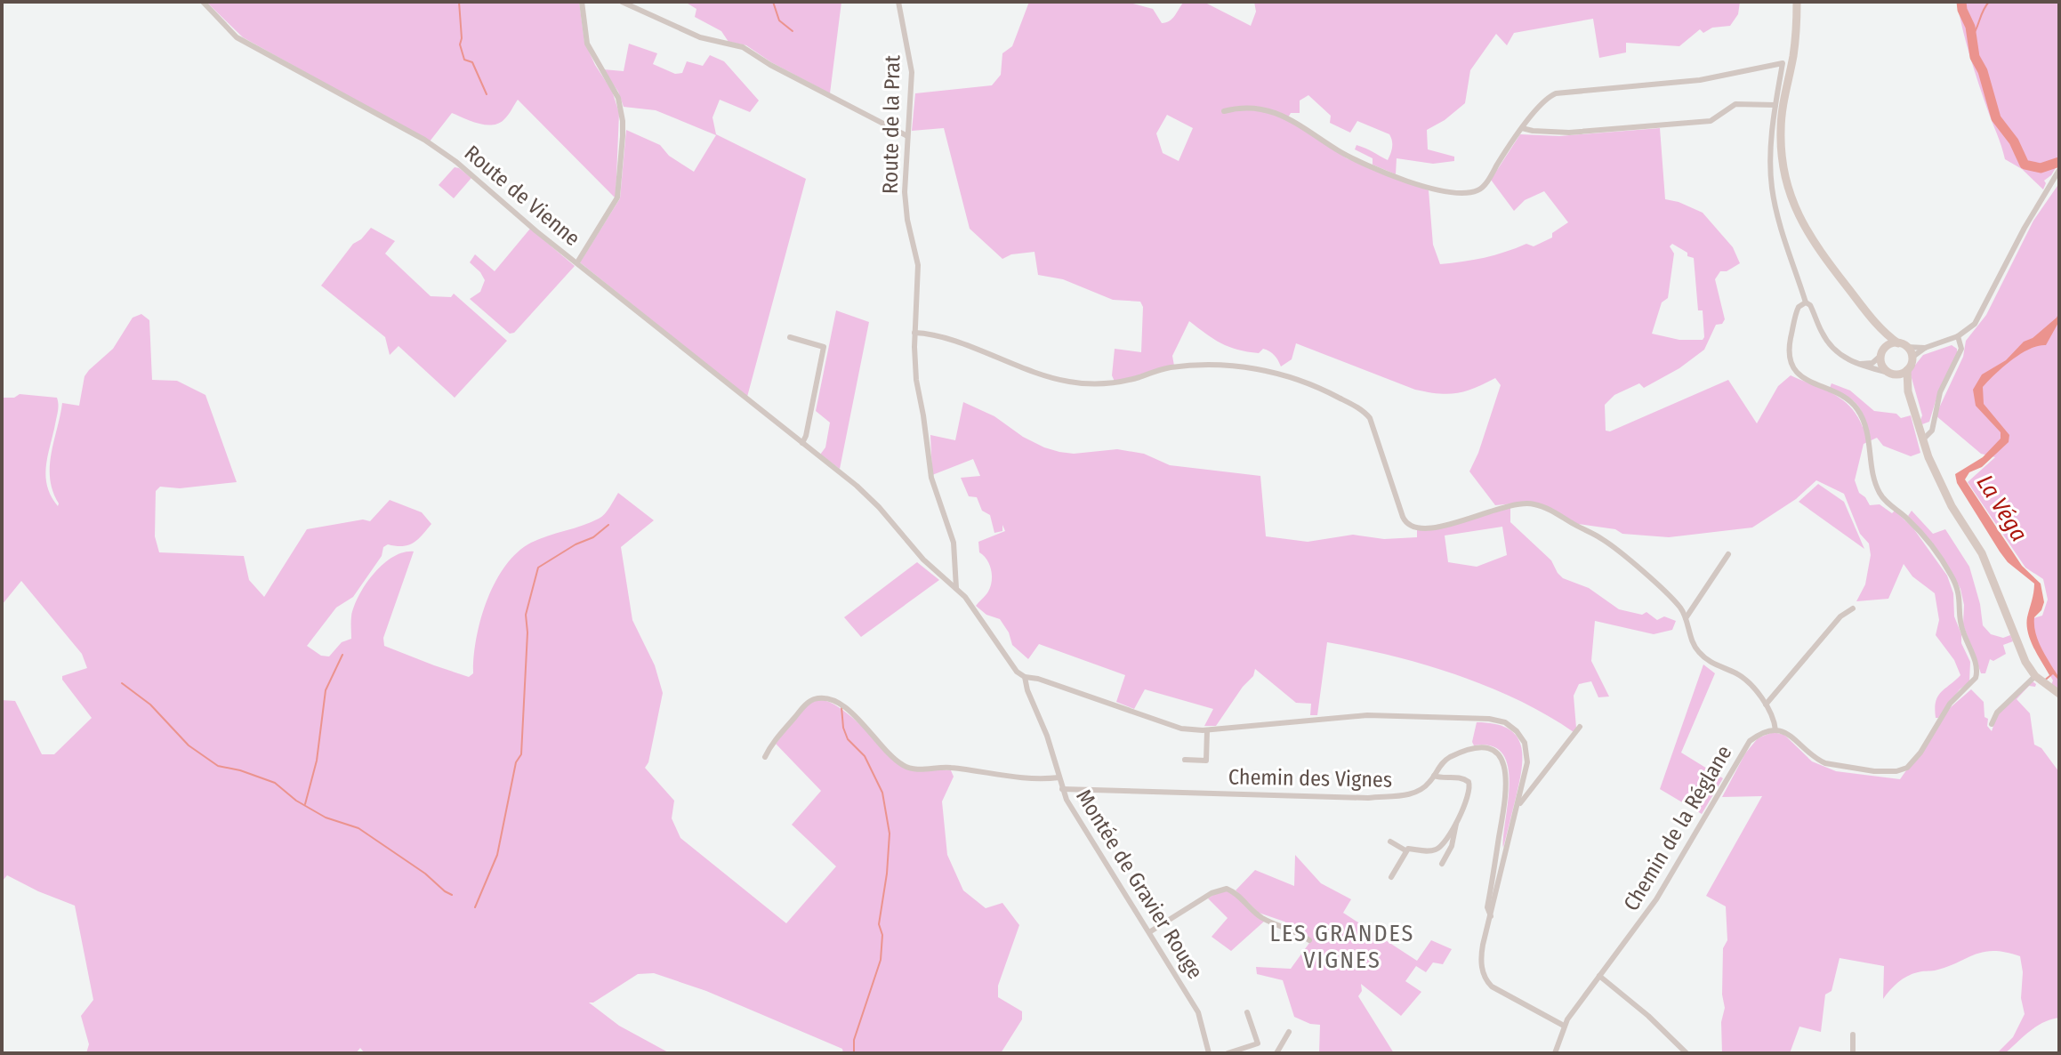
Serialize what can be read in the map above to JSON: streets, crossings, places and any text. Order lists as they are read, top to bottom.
{
  "streets": {
    "street": [
      "Route de la Prat",
      "Route de Vienne",
      "Chemin des Vignes",
      "Chemin de la Réglane",
      "Montée de Gravier Rouge"
    ]
  },
  "crossings": [
    ["Route de la Prat", "Route de Vienne"],
    ["Route de la Prat", "Montée de Gravier Rouge"],
    ["Route de Vienne", "Montée de Gravier Rouge"],
    ["Chemin des Vignes", "Montée de Gravier Rouge"]
  ],
  "districts": ["LES GRANDES VIGNES"],
  "water": ["La Véga"]
}
